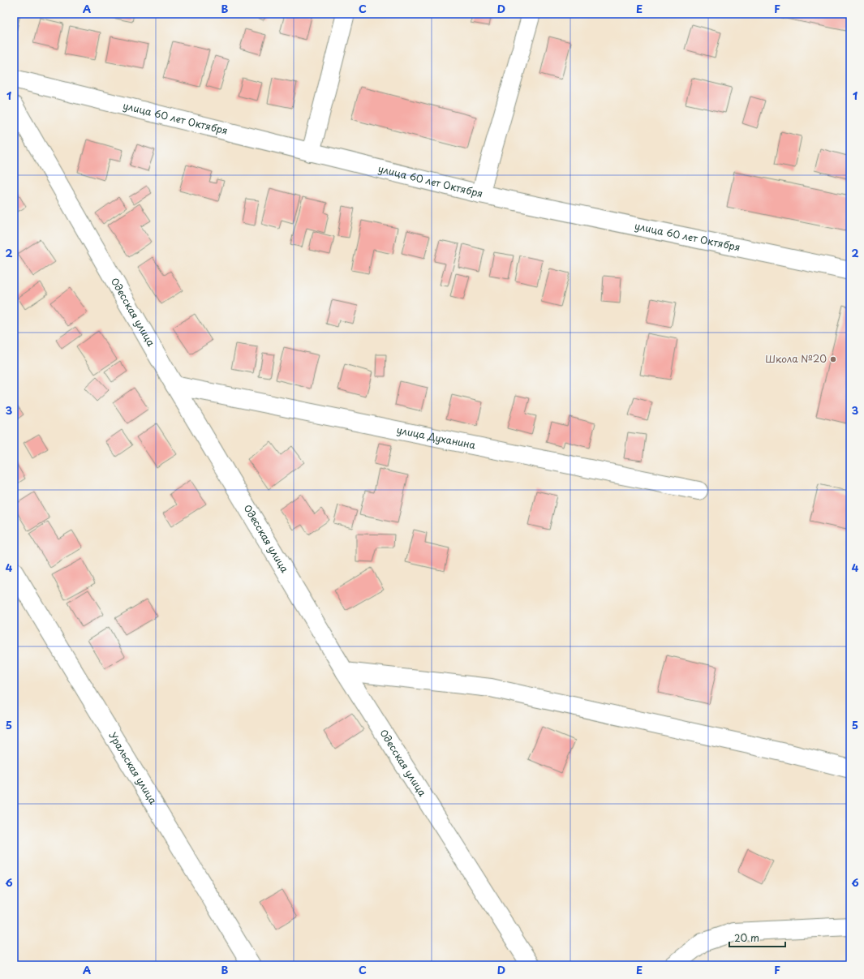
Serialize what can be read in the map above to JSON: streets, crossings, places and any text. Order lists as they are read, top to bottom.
{
  "streets": {
    "street": [
      "улица 60 лет Октября",
      "Одесская улица",
      "улица Духанина",
      "Уральская улица"
    ]
  },
  "crossings": [
    ["Одесская улица", "улица Духанина"]
  ],
  "places": ["Школа №20"],
  "scale_bar": "20 m",
  "grid": {
    "columns": [
      "A",
      "B",
      "C",
      "D",
      "E",
      "F"
    ],
    "rows": [
      "1",
      "2",
      "3",
      "4",
      "5",
      "6"
    ]
  }
}
